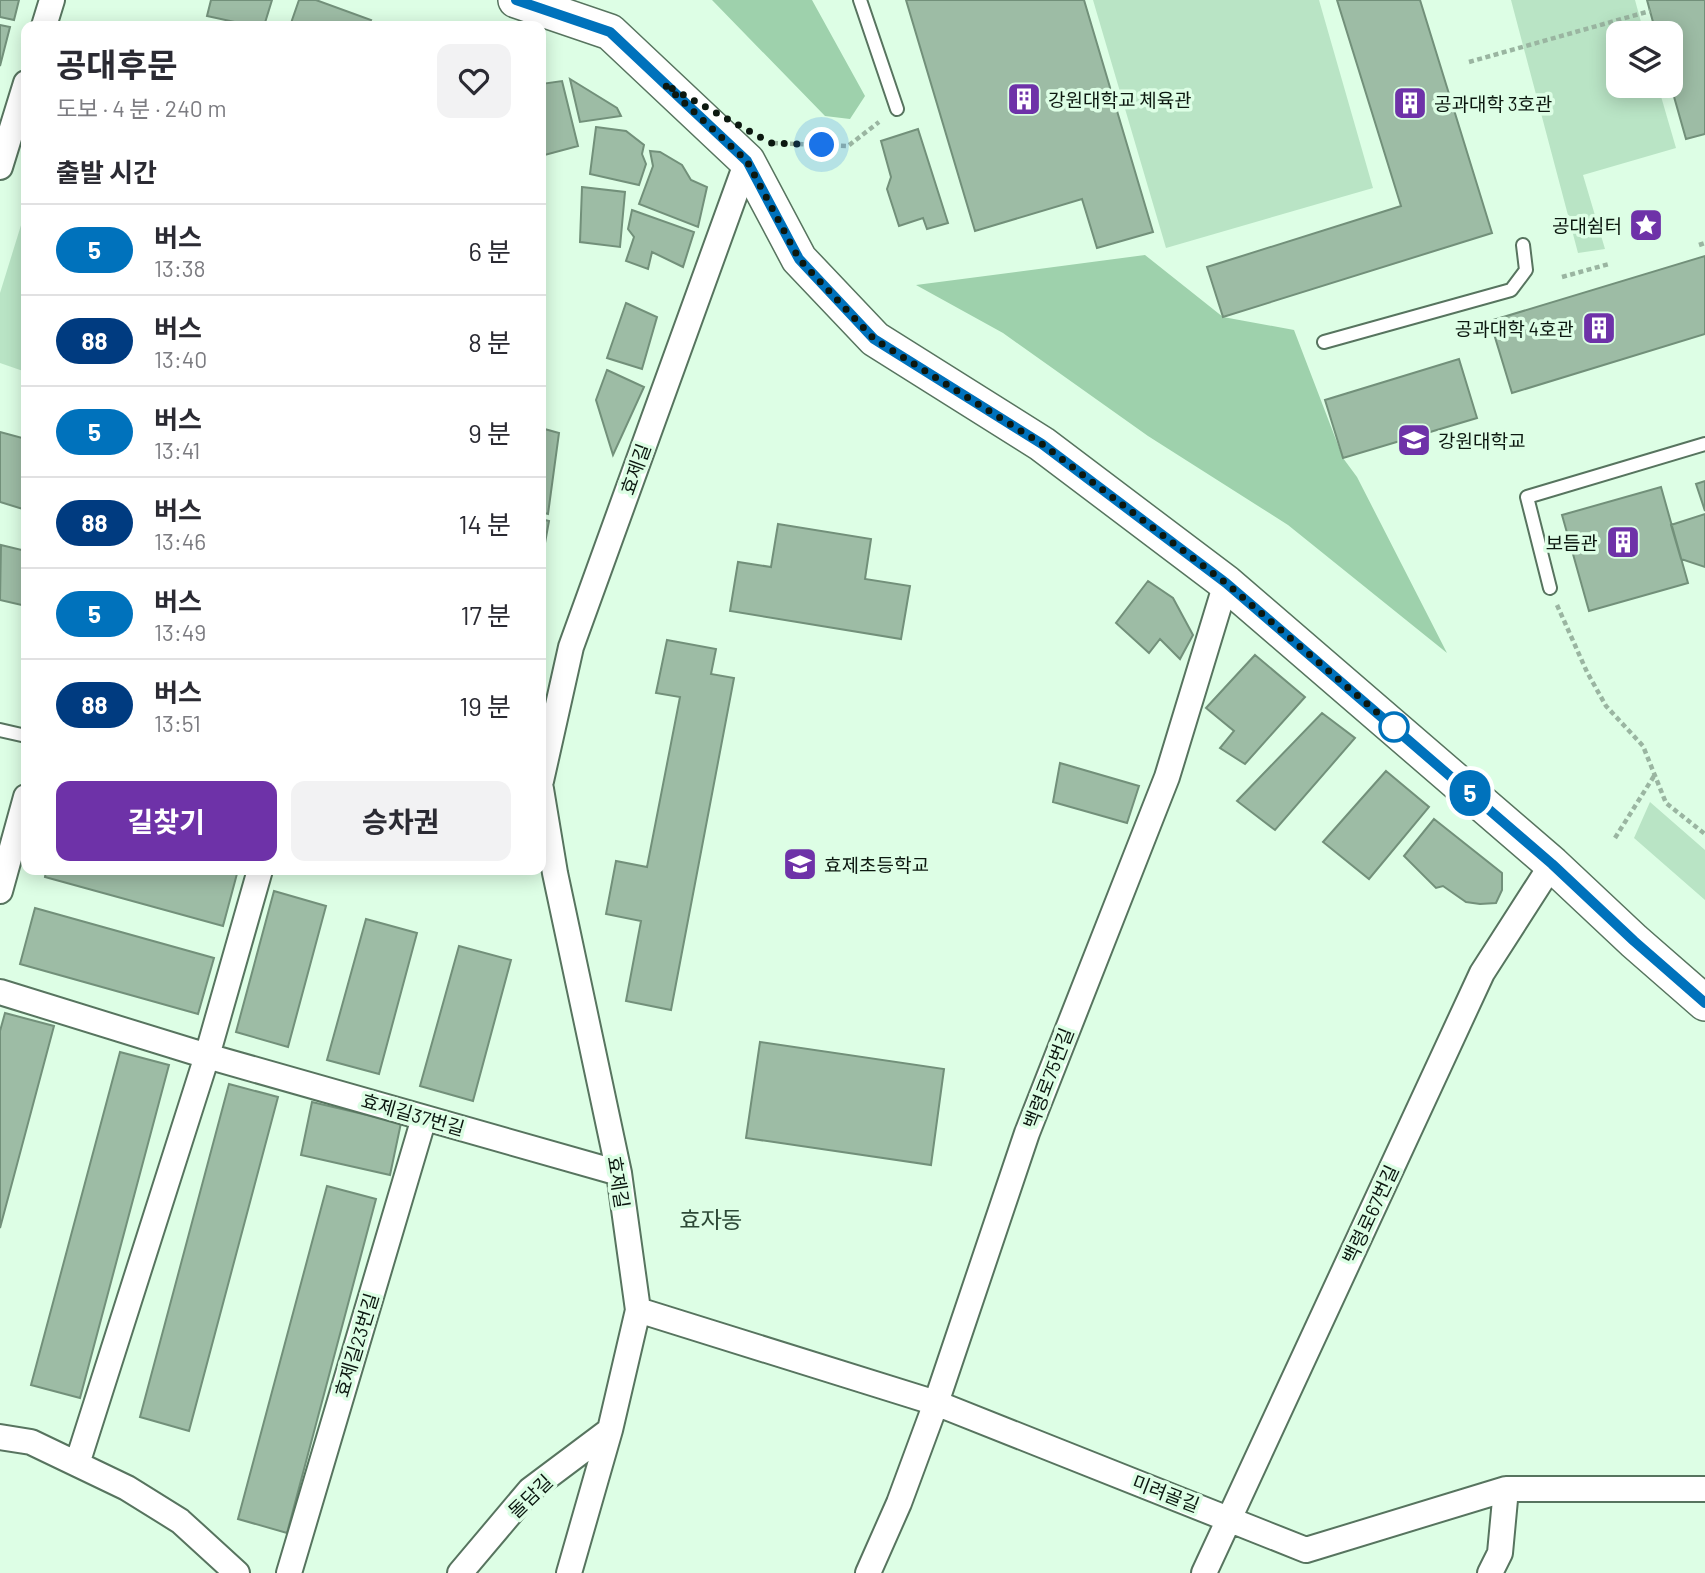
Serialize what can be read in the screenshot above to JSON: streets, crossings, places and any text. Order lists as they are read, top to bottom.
{
  "streets": {
    "street": [
      "효제길",
      "백령로75번길",
      "효제길37번길",
      "백령로67번길",
      "효제길23번길",
      "미려골길",
      "돌담길"
    ]
  },
  "crossings": [
    ["효제길", "효제길37번길"],
    ["효제길", "미려골길"],
    ["효제길", "돌담길"],
    ["백령로75번길", "미려골길"],
    ["효제길37번길", "효제길23번길"],
    ["백령로67번길", "미려골길"]
  ],
  "districts": ["효자동"],
  "places": {
    "building": [
      "강원대학교 체육관",
      "공과대학 3호관",
      "공과대학 4호관",
      "보듬관"
    ],
    "place": ["공대쉼터"],
    "school or university": ["강원대학교", "효제초등학교"]
  },
  "lines": ["bus line 5"],
  "page": {
    "on_map": "5",
    "heading": [
      ["공대후문", "도보 · 4 분 · 240 m"],
      "출발 시간"
    ],
    "list": [
      {
        "mark": "5",
        "name": "버스",
        "note": "13:38",
        "value": "6 분"
      },
      {
        "mark": "88",
        "name": "버스",
        "note": "13:40",
        "value": "8 분"
      },
      {
        "mark": "5",
        "name": "버스",
        "note": "13:41",
        "value": "9 분"
      },
      {
        "mark": "88",
        "name": "버스",
        "note": "13:46",
        "value": "14 분"
      },
      {
        "mark": "5",
        "name": "버스",
        "note": "13:49",
        "value": "17 분"
      },
      {
        "mark": "88",
        "name": "버스",
        "note": "13:51",
        "value": "19 분"
      }
    ],
    "buttons": ["길찾기", "승차권"]
  }
}
